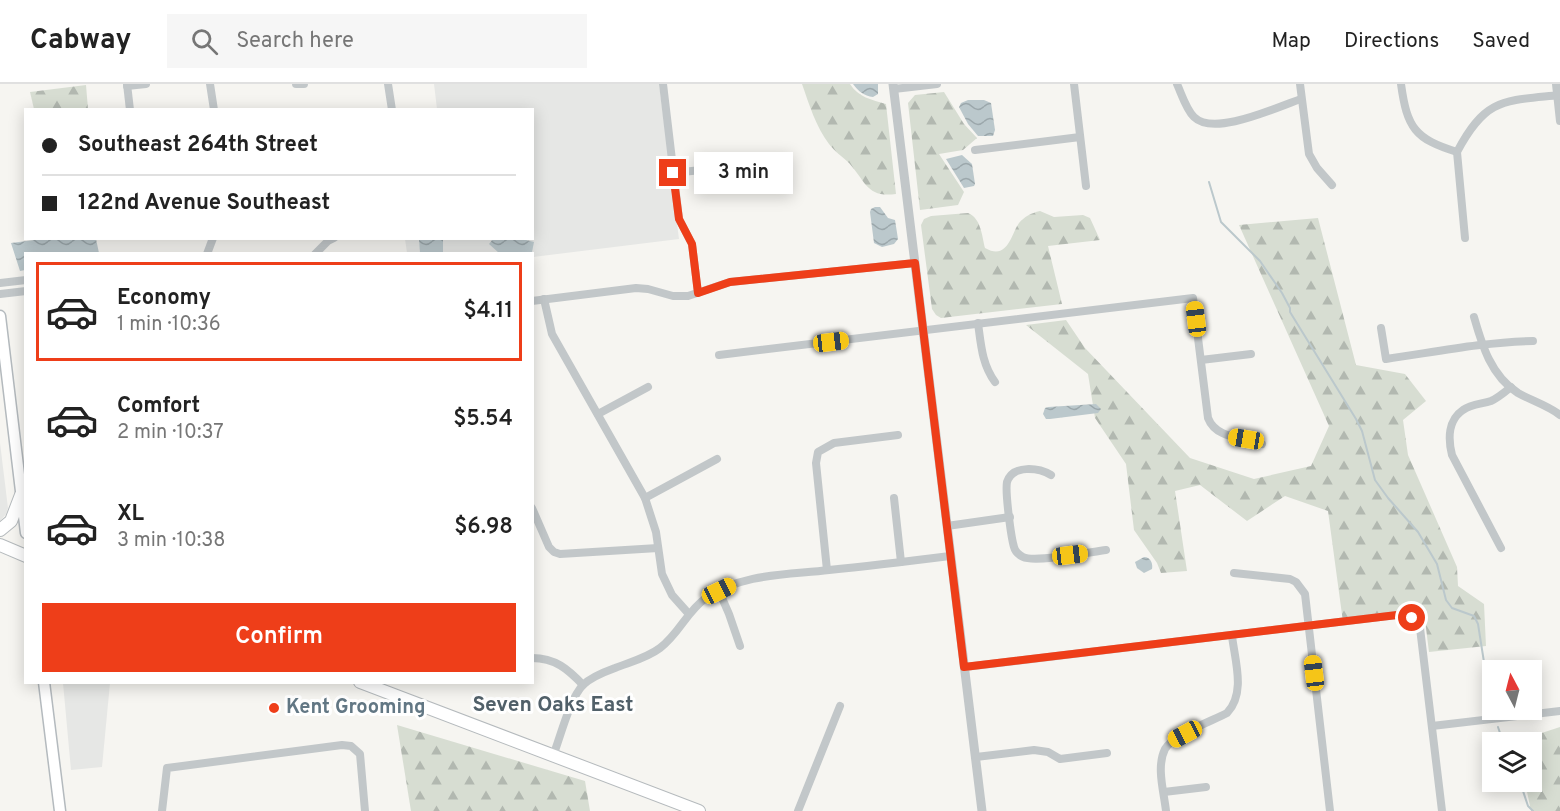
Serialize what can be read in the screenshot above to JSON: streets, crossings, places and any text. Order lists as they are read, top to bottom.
{
  "districts": ["Seven Oaks East"],
  "places": ["Kent Grooming"],
  "north": "top",
  "page": {
    "header": "Cabway",
    "search": "Search here",
    "nav": ["Map", "Directions", "Saved"],
    "banner": ["Southeast 264th Street", "122nd Avenue Southeast"],
    "bubble": "3 min",
    "list": [
      {
        "name": "Economy",
        "note": "1 min · 10:36",
        "value": "$4.11"
      },
      {
        "name": "Comfort",
        "note": "2 min · 10:37",
        "value": "$5.54"
      },
      {
        "name": "XL",
        "note": "3 min · 10:38",
        "value": "$6.98"
      }
    ],
    "buttons": "Confirm"
  }
}
